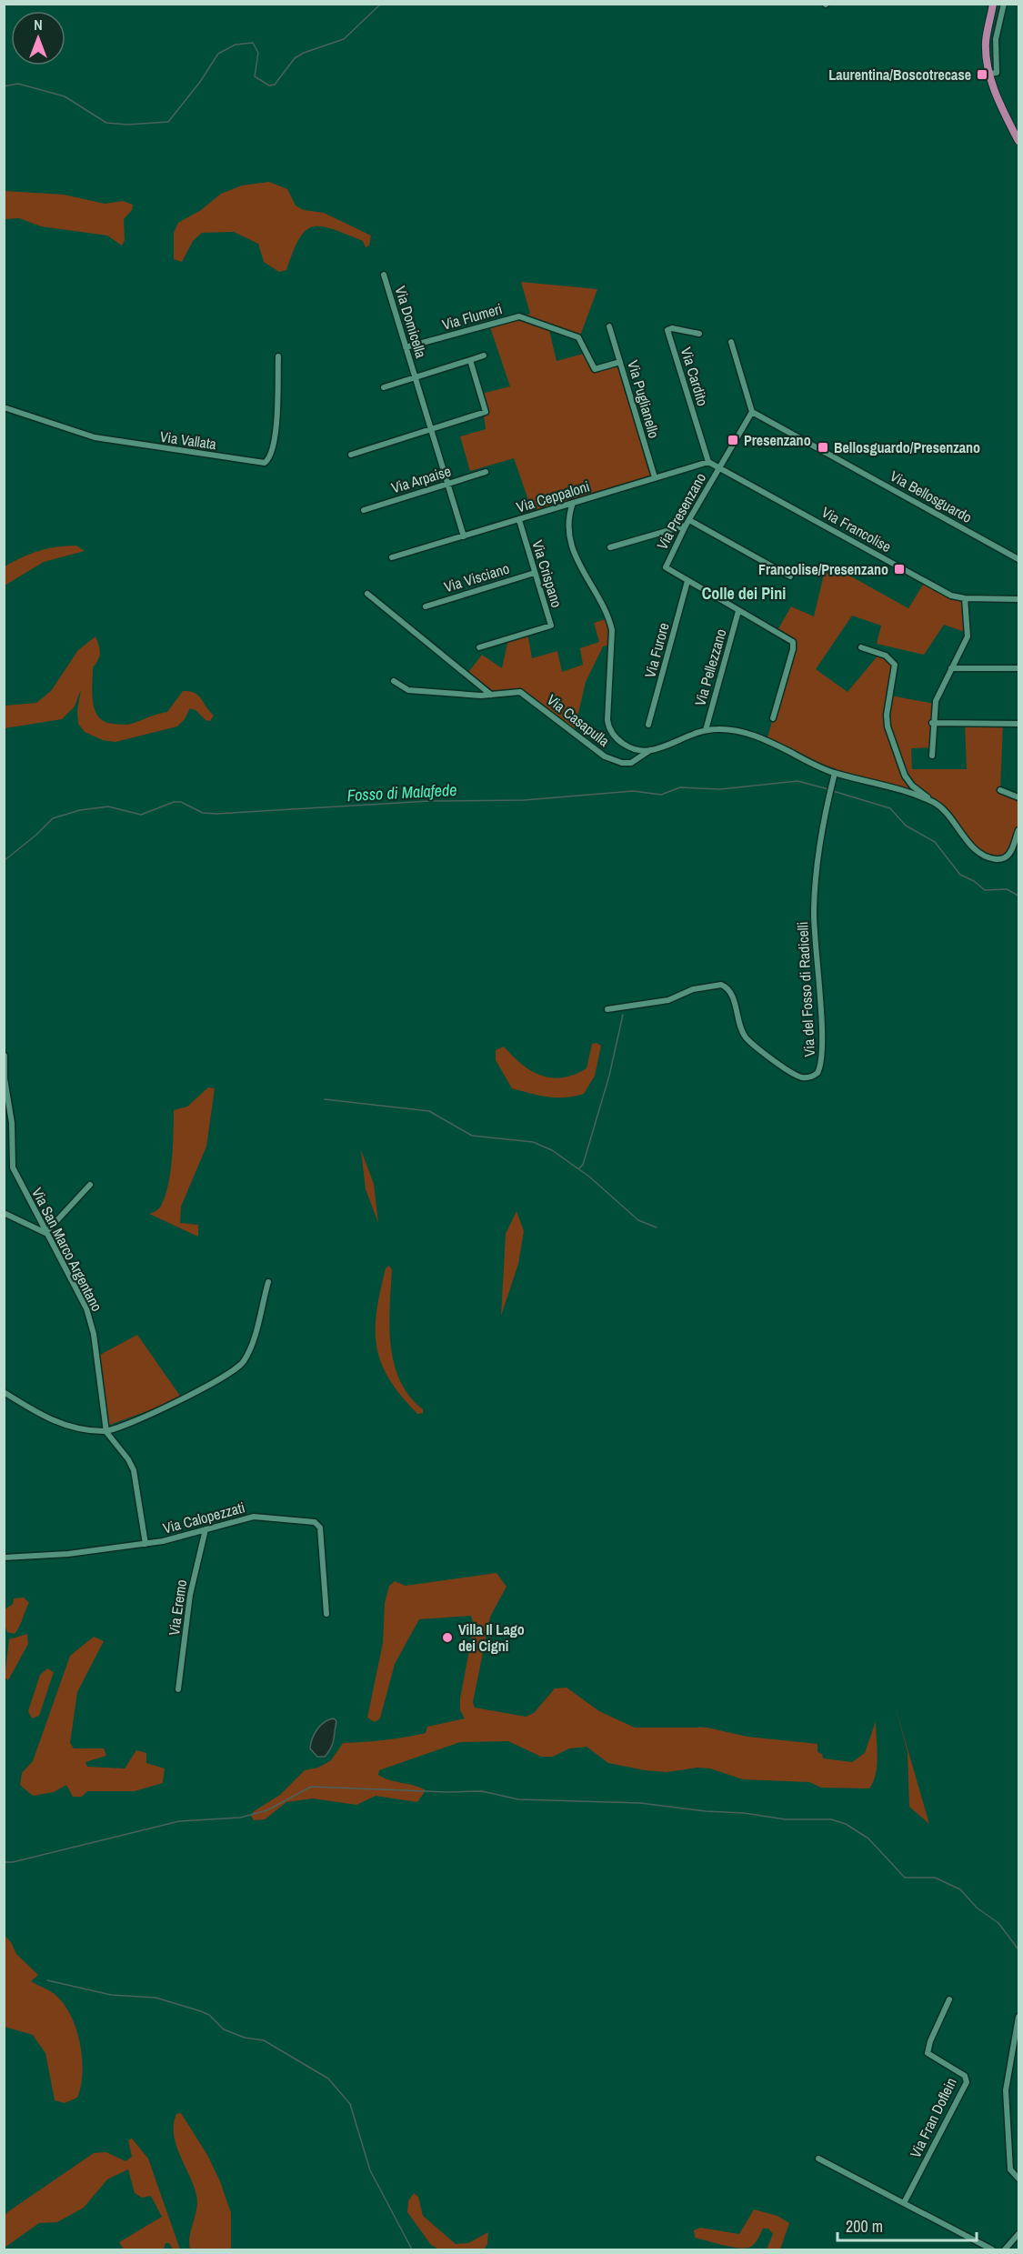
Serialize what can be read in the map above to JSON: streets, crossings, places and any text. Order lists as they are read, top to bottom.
{
  "streets": {
    "street": [
      "Via Flumeri",
      "Via Domicella",
      "Via Cardito",
      "Via Puglianello",
      "Via Vallata",
      "Via Arpaise",
      "Via Ceppaloni",
      "Via Bellosguardo",
      "Via Presenzano",
      "Via Francolise",
      "Via Crispano",
      "Via Visciano",
      "Via Furore",
      "Via Pellezzano",
      "Via Casapulla",
      "Via del Fosso di Radicelli",
      "Via San Marco Argentano",
      "Via Calopezzati",
      "Via Eremo",
      "Via Fran Doflein"
    ]
  },
  "crossings": [
    ["Via Flumeri", "Via Domicella"],
    ["Via Flumeri", "Via Puglianello"],
    ["Via Domicella", "Via Arpaise"],
    ["Via Domicella", "Via Ceppaloni"],
    ["Via Cardito", "Via Ceppaloni"],
    ["Via Puglianello", "Via Ceppaloni"],
    ["Via Ceppaloni", "Via Crispano"],
    ["Via Bellosguardo", "Via Presenzano"],
    ["Via Presenzano", "Via Francolise"],
    ["Via Presenzano", "Via Furore"],
    ["Via Presenzano", "Via Pellezzano"],
    ["Via Crispano", "Via Visciano"],
    ["Via Calopezzati", "Via Eremo"]
  ],
  "districts": ["Colle dei Pini"],
  "water": ["Fosso di Malafede"],
  "places": {
    "transit": [
      "Laurentina/Boscotrecase",
      "Presenzano",
      "Bellosguardo/Presenzano",
      "Francolise/Presenzano"
    ],
    "other": ["Villa Il Lago dei Cigni"]
  },
  "scale_bar": "200 m",
  "north": "top"
}
